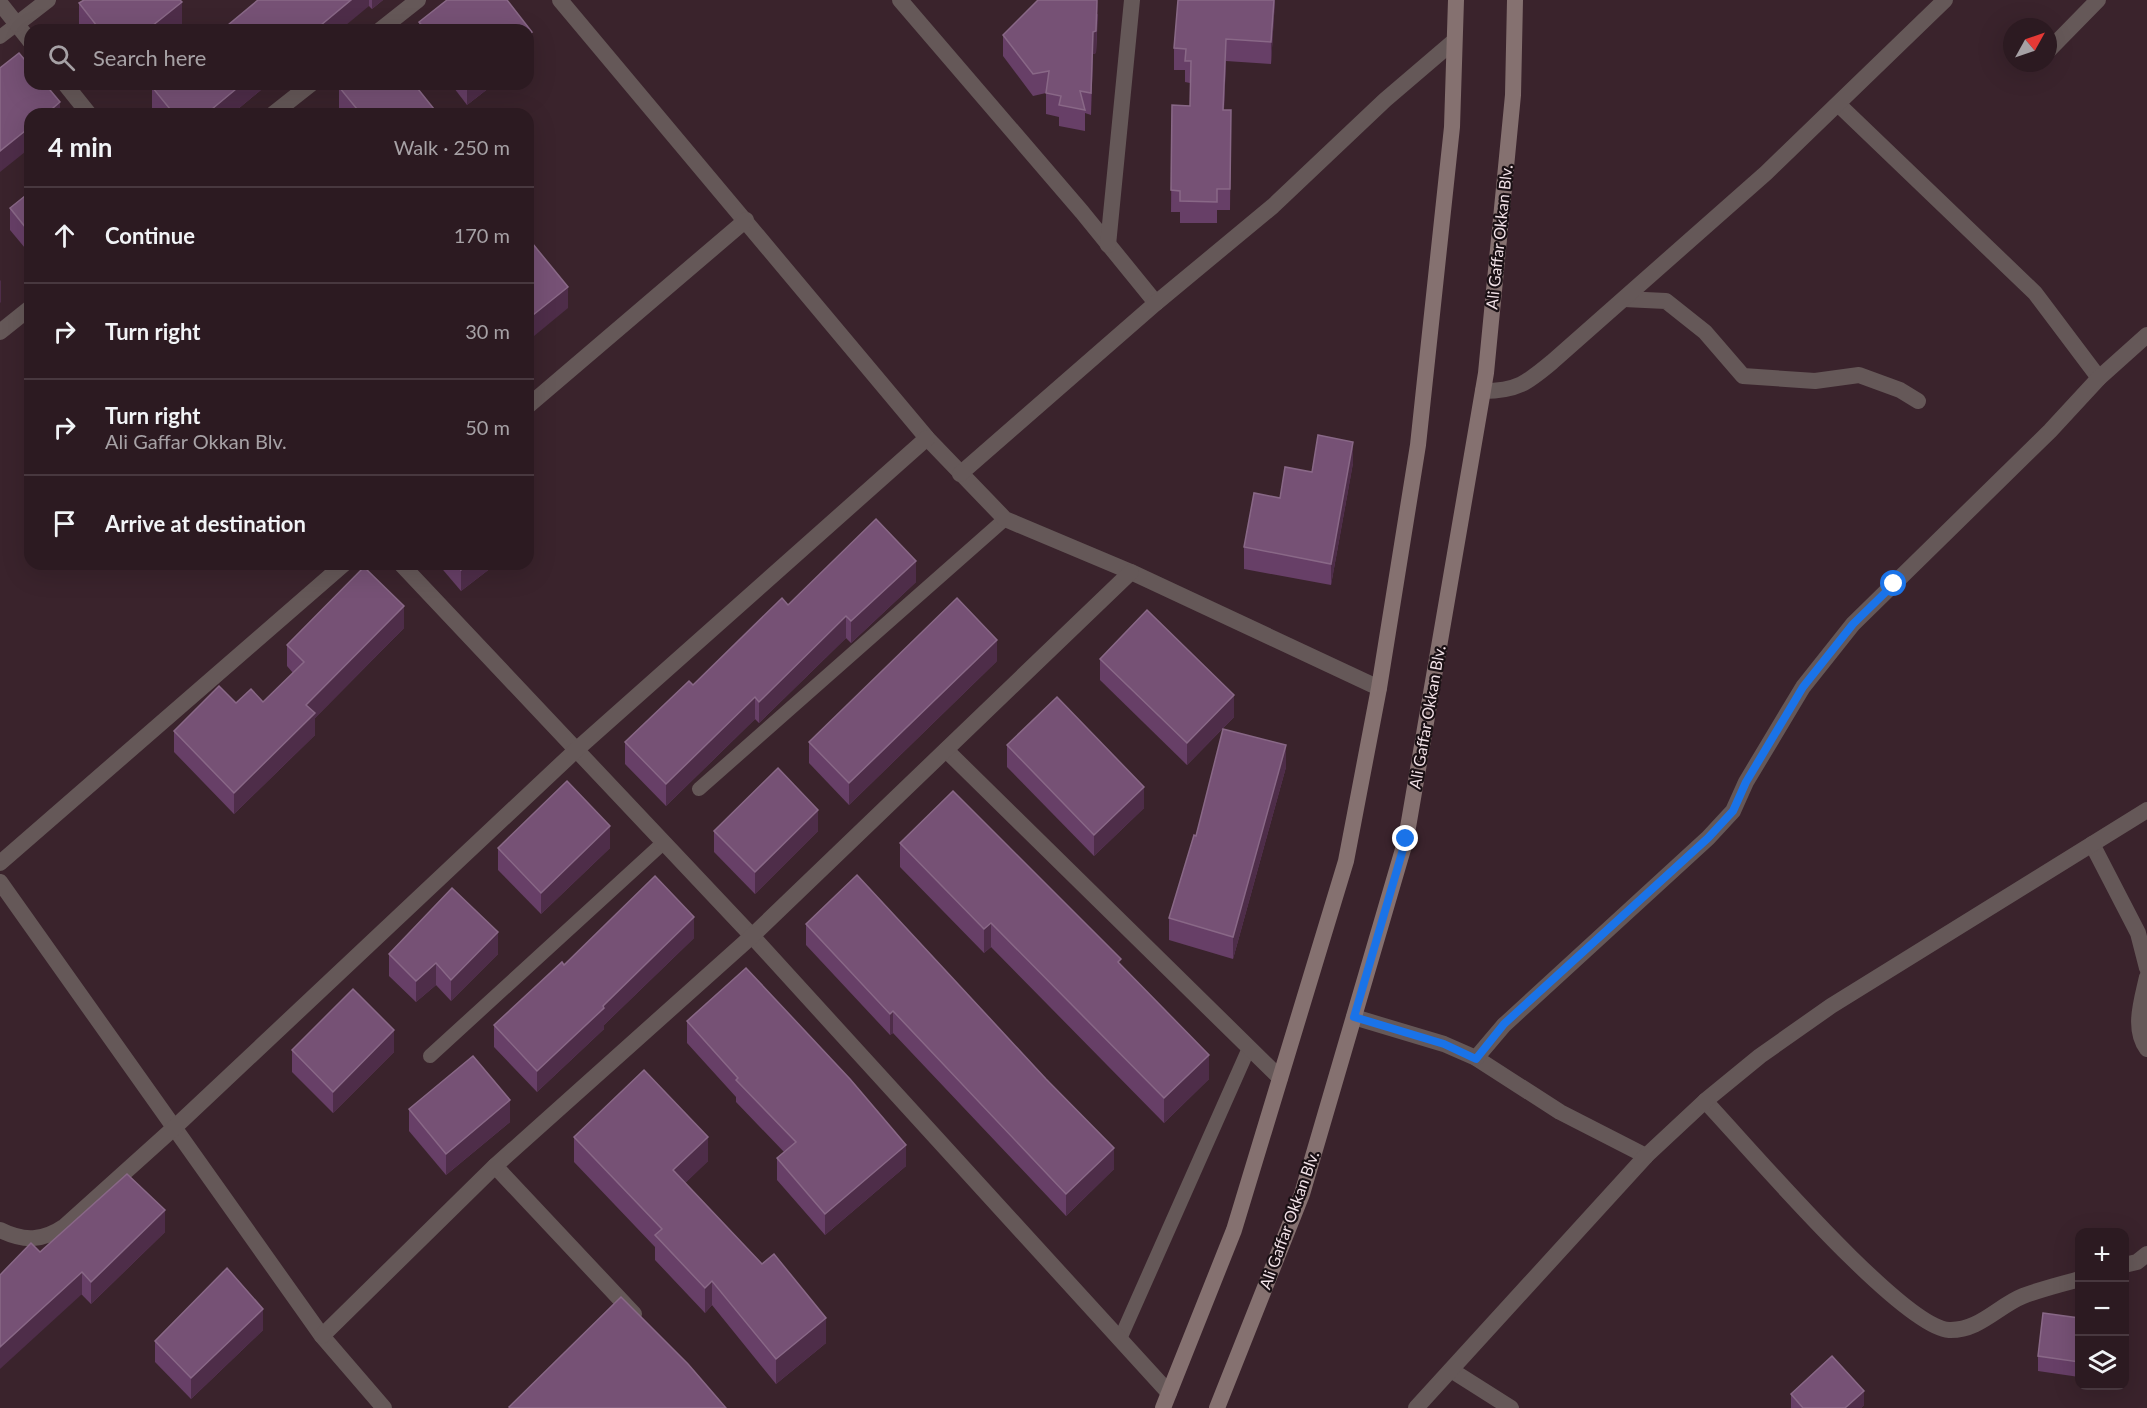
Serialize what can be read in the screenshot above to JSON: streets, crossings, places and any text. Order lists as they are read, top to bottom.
{
  "streets": {
    "main road": ["Ali Gaffar Okkan Blv."]
  },
  "north": "top right",
  "page": {
    "search": "Search here",
    "heading": ["4 min", "Walk · 250 m"],
    "list": [
      ["Continue", "170 m"],
      ["Turn right", "30 m"],
      ["Turn right", "Ali Gaffar Okkan Blv.", "50 m"],
      "Arrive at destination"
    ],
    "map_buttons": ["+", "−"]
  }
}
